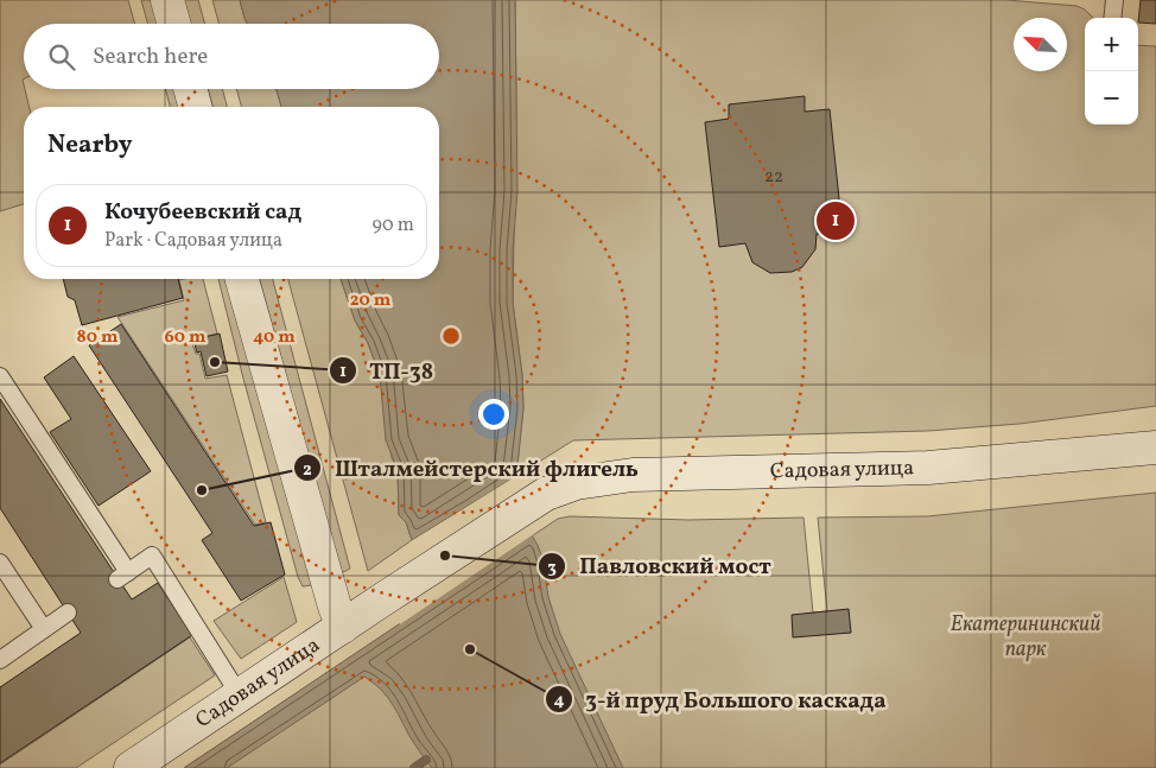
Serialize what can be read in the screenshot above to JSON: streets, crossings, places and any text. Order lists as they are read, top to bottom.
{
  "streets": {
    "main road": ["Садовая улица"]
  },
  "parks": ["Екатерининский парк"],
  "places": [
    "ТП-38",
    "Шталмейстерский флигель",
    "Павловский мост",
    "3-й пруд Большого каскада"
  ],
  "house_numbers": ["22"],
  "north": "top left",
  "page": {
    "map_buttons": ["+", "−"],
    "search": "Search here",
    "heading": "Nearby",
    "list": [
      {
        "mark": "1",
        "name": "Кочубеевский сад",
        "note": "Park · Садовая улица",
        "value": "90 m"
      }
    ],
    "pins": "1"
  },
  "rings": [
    "20 m",
    "80 m",
    "60 m",
    "40 m"
  ]
}
